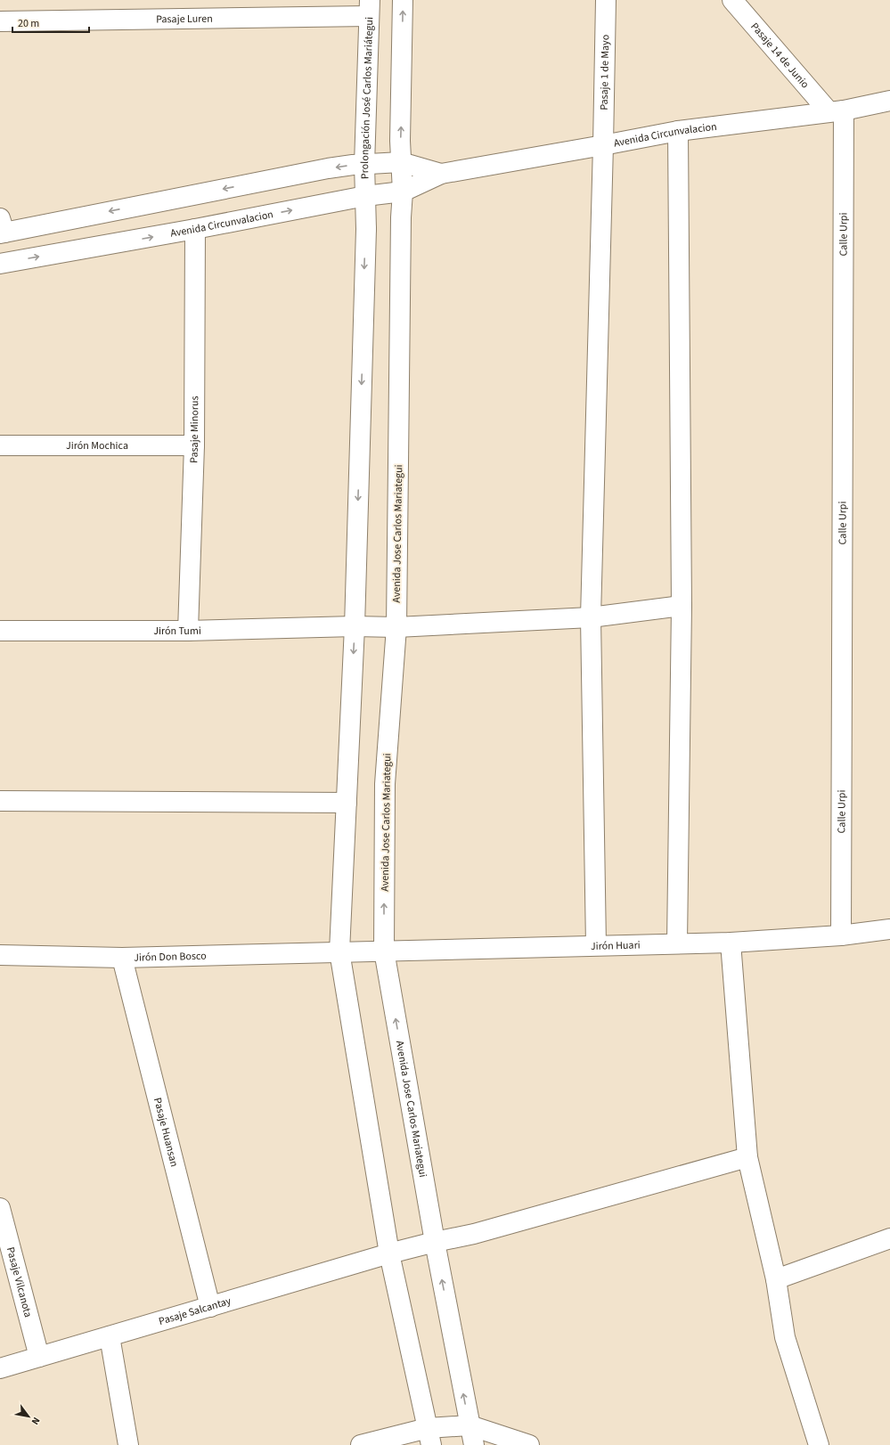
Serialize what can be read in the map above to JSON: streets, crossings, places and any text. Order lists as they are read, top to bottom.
{
  "streets": {
    "street": [
      "Pasaje Luren",
      "Pasaje 14 de Junio",
      "Pasaje 1 de Mayo",
      "Prolongación José Carlos Mariátegui",
      "Avenida Circunvalacion",
      "Calle Urpi",
      "Pasaje Minorus",
      "Jirón Mochica",
      "Avenida Jose Carlos Mariategui",
      "Jirón Tumi",
      "Jirón Huari",
      "Jirón Don Bosco",
      "Pasaje Huansan",
      "Pasaje Vilcanota",
      "Pasaje Salcantay"
    ]
  },
  "crossings": [
    ["Pasaje Luren", "Prolongación José Carlos Mariátegui"],
    ["Pasaje 14 de Junio", "Avenida Circunvalacion"],
    ["Pasaje 14 de Junio", "Calle Urpi"],
    ["Pasaje 1 de Mayo", "Avenida Circunvalacion"],
    ["Pasaje 1 de Mayo", "Jirón Tumi"],
    ["Pasaje 1 de Mayo", "Jirón Huari"],
    ["Prolongación José Carlos Mariátegui", "Avenida Circunvalacion"],
    ["Avenida Circunvalacion", "Calle Urpi"],
    ["Avenida Circunvalacion", "Pasaje Minorus"],
    ["Avenida Circunvalacion", "Avenida Jose Carlos Mariategui"],
    ["Calle Urpi", "Jirón Huari"],
    ["Pasaje Minorus", "Jirón Mochica"],
    ["Pasaje Minorus", "Jirón Tumi"],
    ["Avenida Jose Carlos Mariategui", "Jirón Tumi"],
    ["Avenida Jose Carlos Mariategui", "Jirón Huari"],
    ["Avenida Jose Carlos Mariategui", "Pasaje Salcantay"],
    ["Jirón Huari", "Jirón Don Bosco"],
    ["Jirón Don Bosco", "Pasaje Huansan"],
    ["Pasaje Huansan", "Pasaje Salcantay"],
    ["Pasaje Vilcanota", "Pasaje Salcantay"]
  ],
  "scale_bar": "20 m",
  "north": "bottom right"
}
